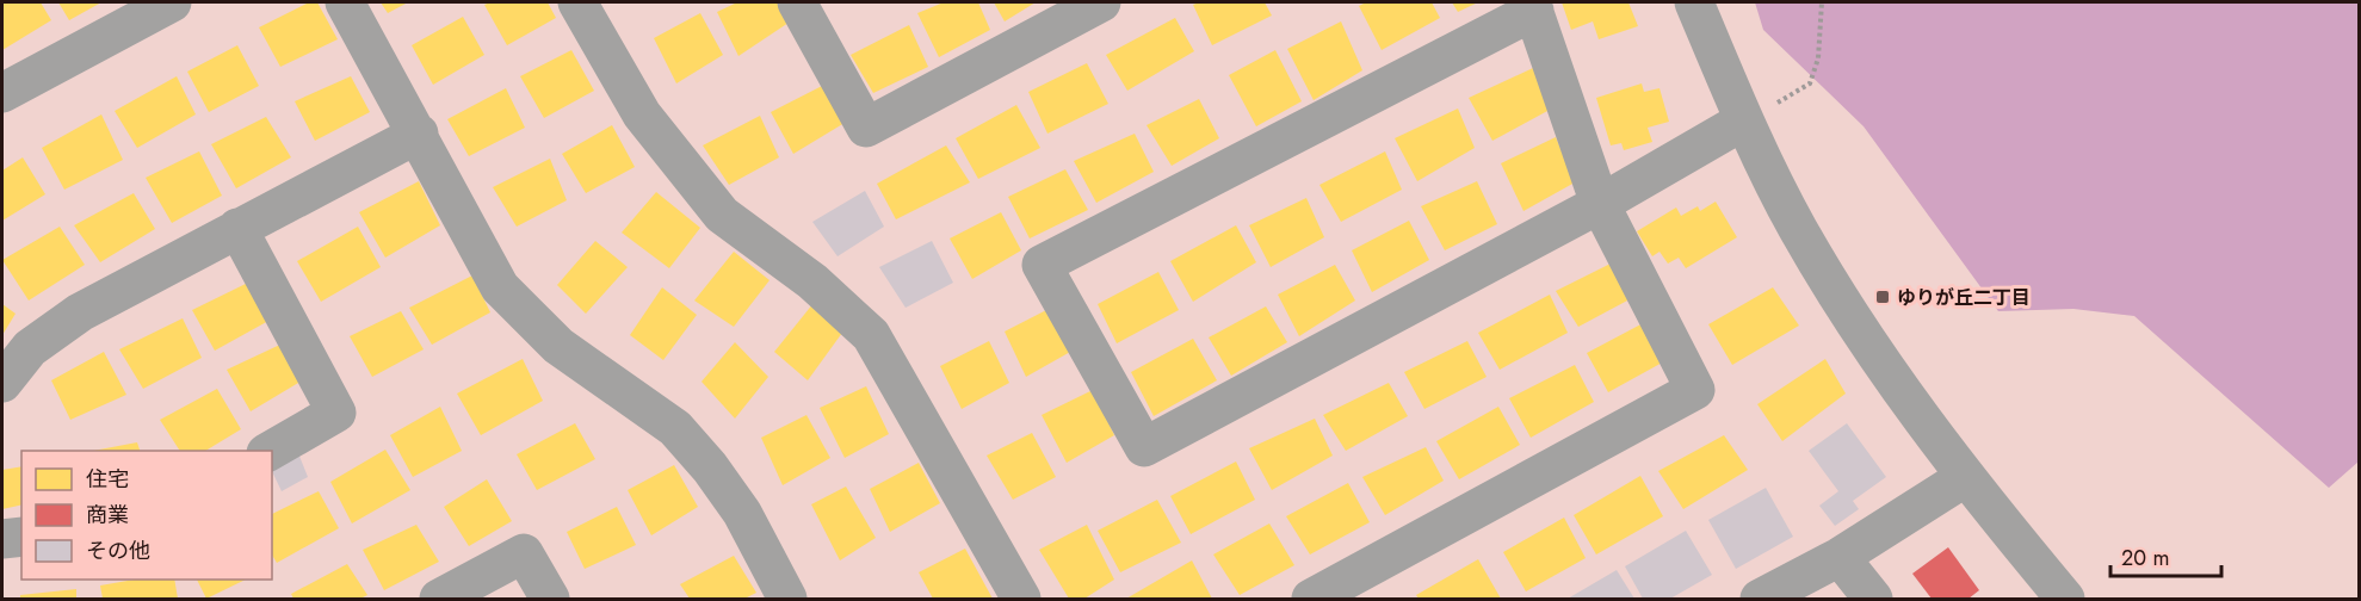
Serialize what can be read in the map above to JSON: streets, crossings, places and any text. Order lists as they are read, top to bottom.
{
  "places": {
    "transit": ["ゆりが丘二丁目"]
  },
  "legend": ["住宅", "商業", "その他"],
  "scale_bar": "20 m"
}
